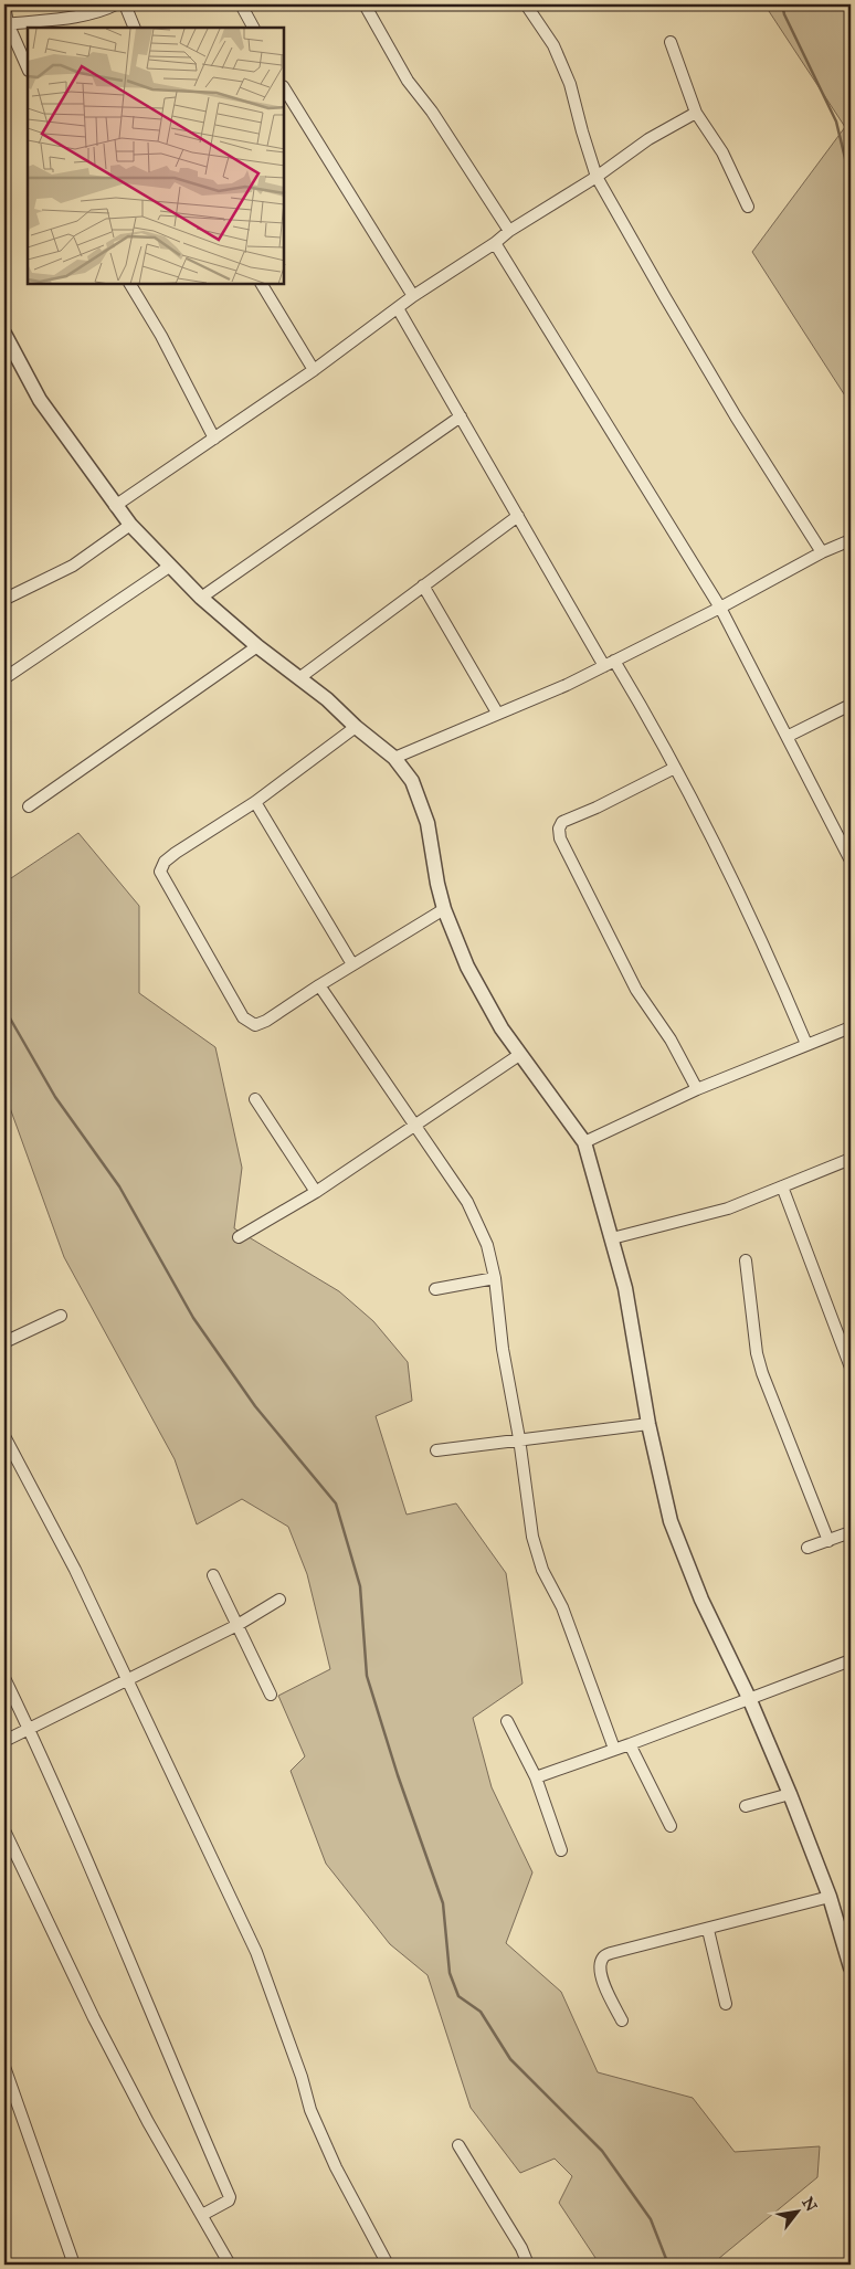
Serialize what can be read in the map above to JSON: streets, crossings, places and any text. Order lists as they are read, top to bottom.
{
  "north": "top right"
}
